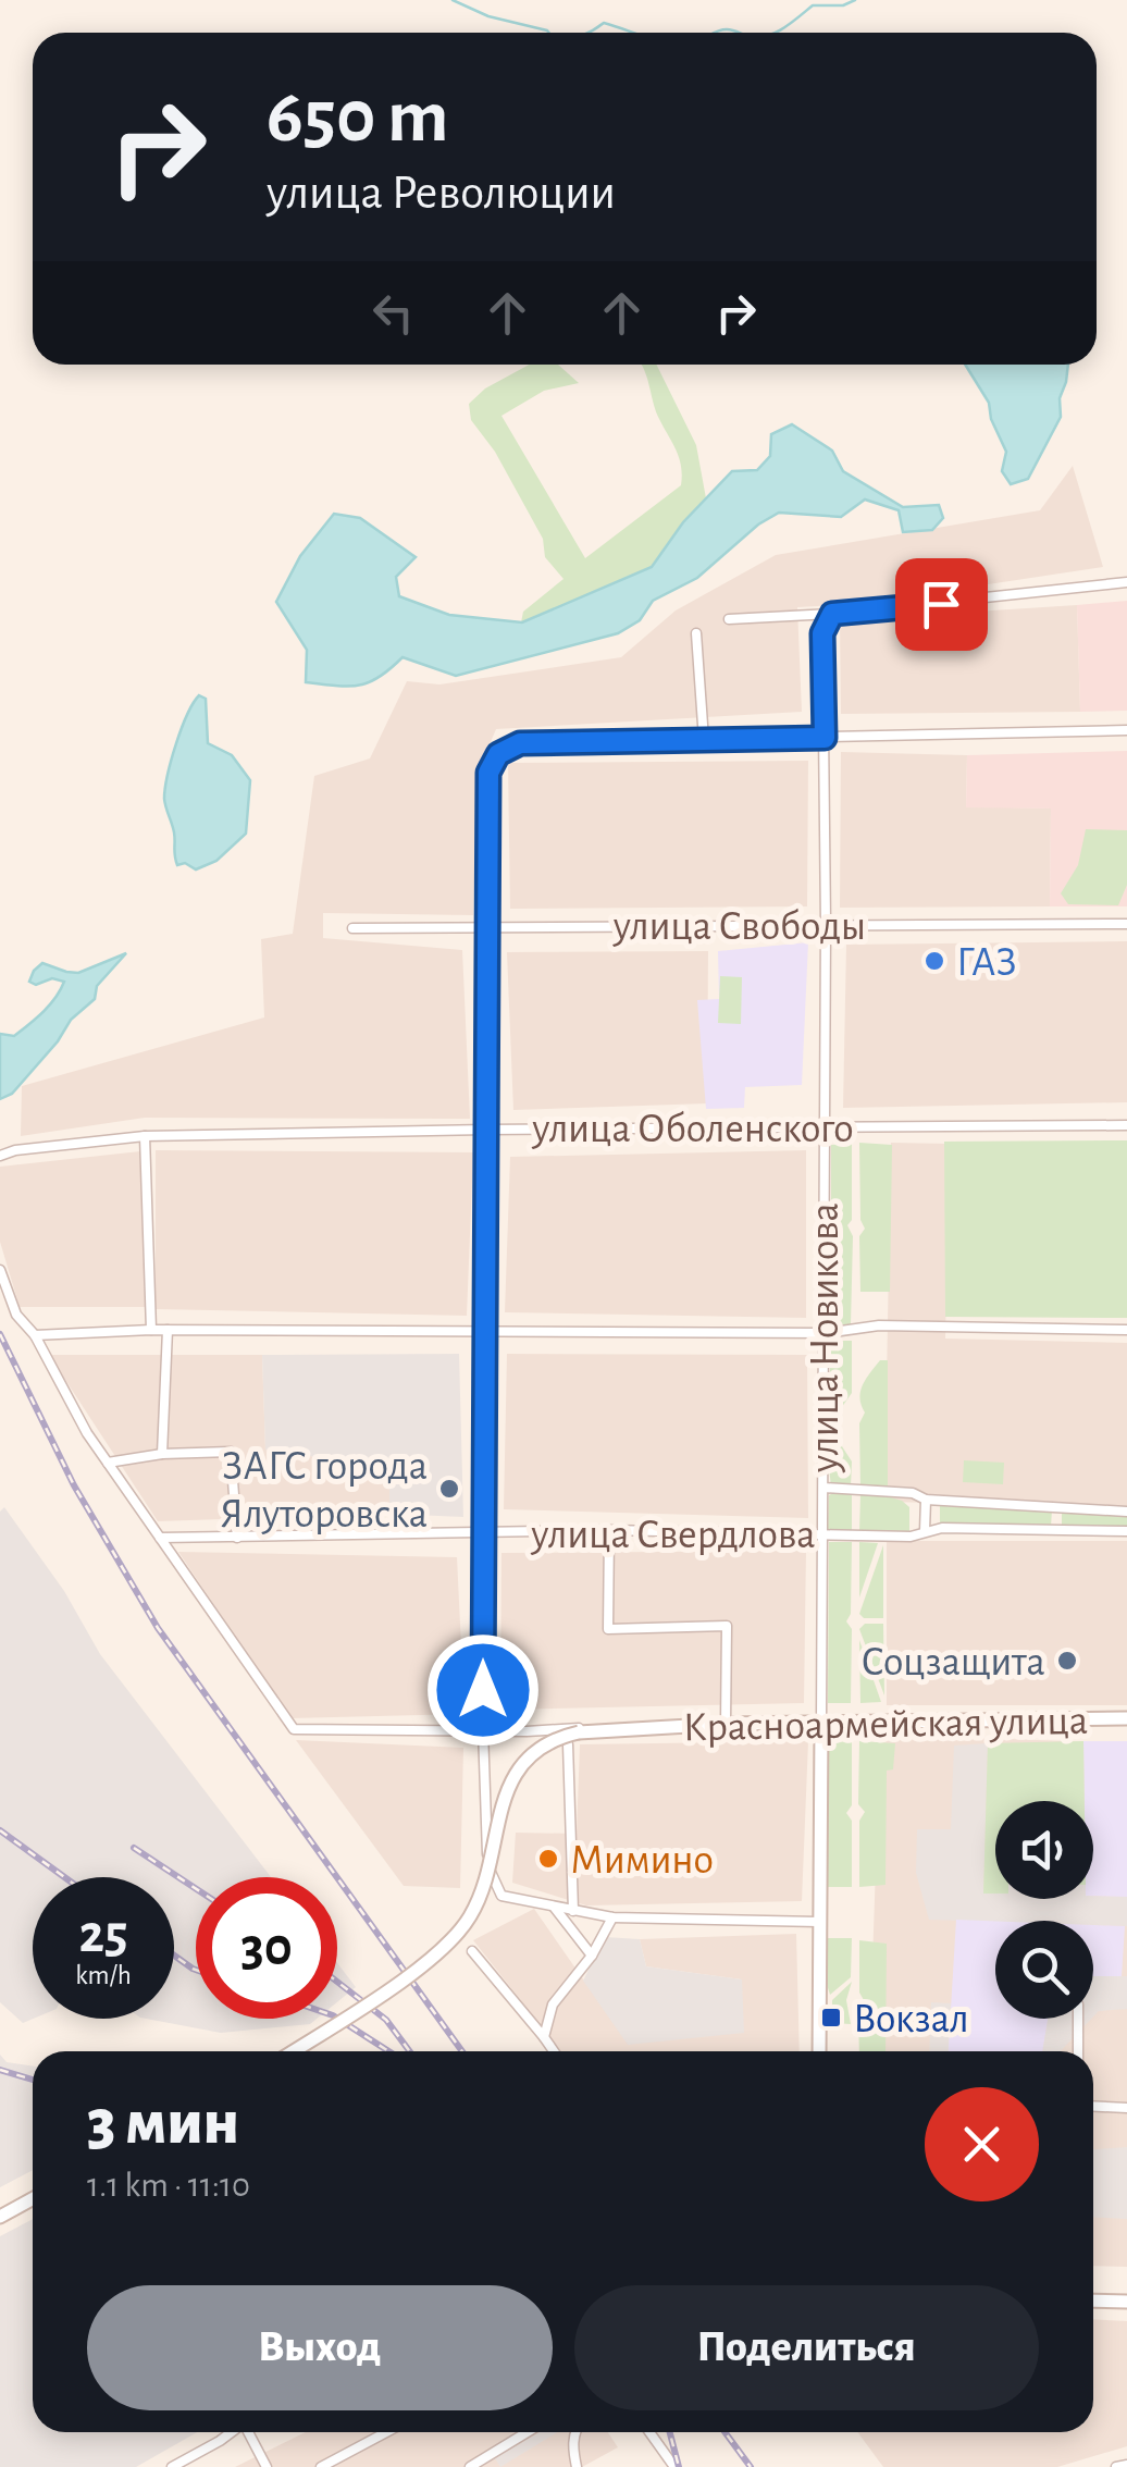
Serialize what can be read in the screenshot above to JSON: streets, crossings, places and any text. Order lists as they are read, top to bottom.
{
  "streets": {
    "street": [
      "улица Свободы",
      "улица Оболенского",
      "улица Новикова",
      "улица Свердлова",
      "Красноармейская улица"
    ]
  },
  "crossings": [
    ["улица Свободы", "улица Новикова"],
    ["улица Оболенского", "улица Новикова"],
    ["улица Новикова", "улица Свердлова"],
    ["улица Новикова", "Красноармейская улица"],
    ["улица Свердлова", "Красноармейская улица"]
  ],
  "places": {
    "other": [
      "ГАЗ",
      "ЗАГС города Ялуторовска",
      "Соцзащита",
      "Мимино"
    ],
    "transit": ["Вокзал"]
  },
  "page": {
    "turn": ["650 m", "улица Революции"],
    "speed": "25 km/h",
    "limit": "30",
    "heading": ["3 мин", "1.1 km · 11:10"],
    "buttons": ["Выход", "Поделиться"]
  }
}
